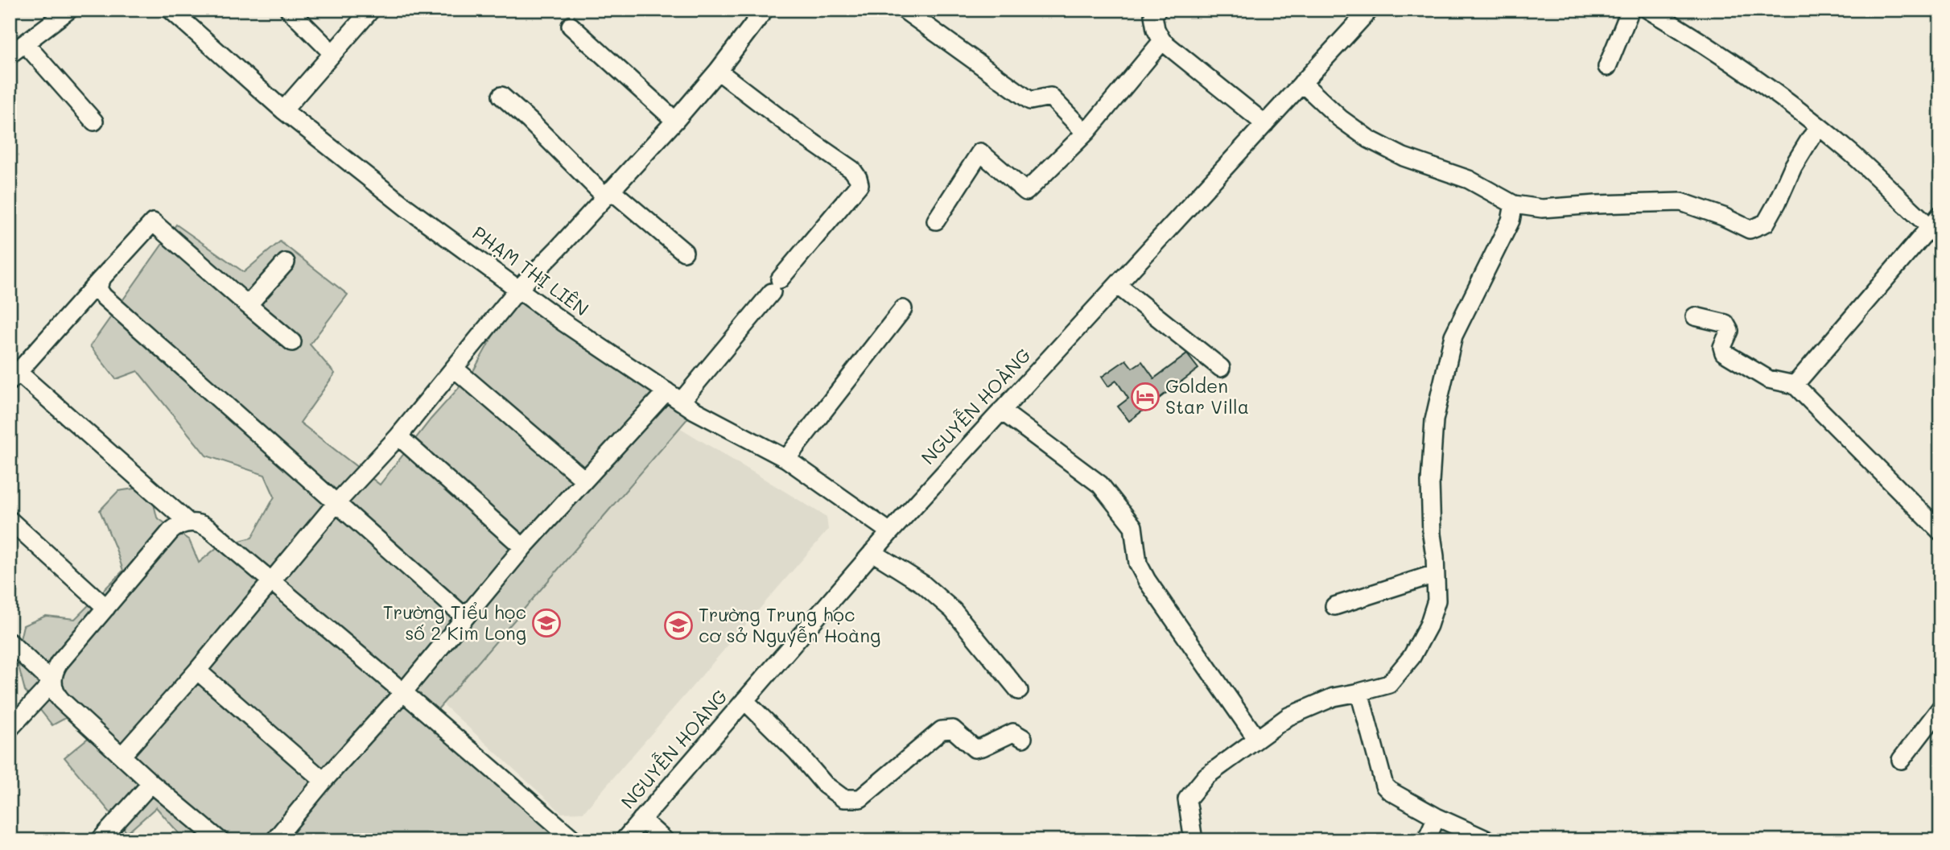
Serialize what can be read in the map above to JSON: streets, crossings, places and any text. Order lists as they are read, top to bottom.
{
  "streets": {
    "street": ["PHẠM THỊ LIÊN", "NGUYỄN HOÀNG"]
  },
  "crossings": [
    ["PHẠM THỊ LIÊN", "NGUYỄN HOÀNG"]
  ],
  "places": {
    "hotel": ["Golden Star Villa"],
    "school or university": ["Trường Tiểu học số 2 Kim Long", "Trường Trung học cơ sở Nguyễn Hoàng"]
  }
}
